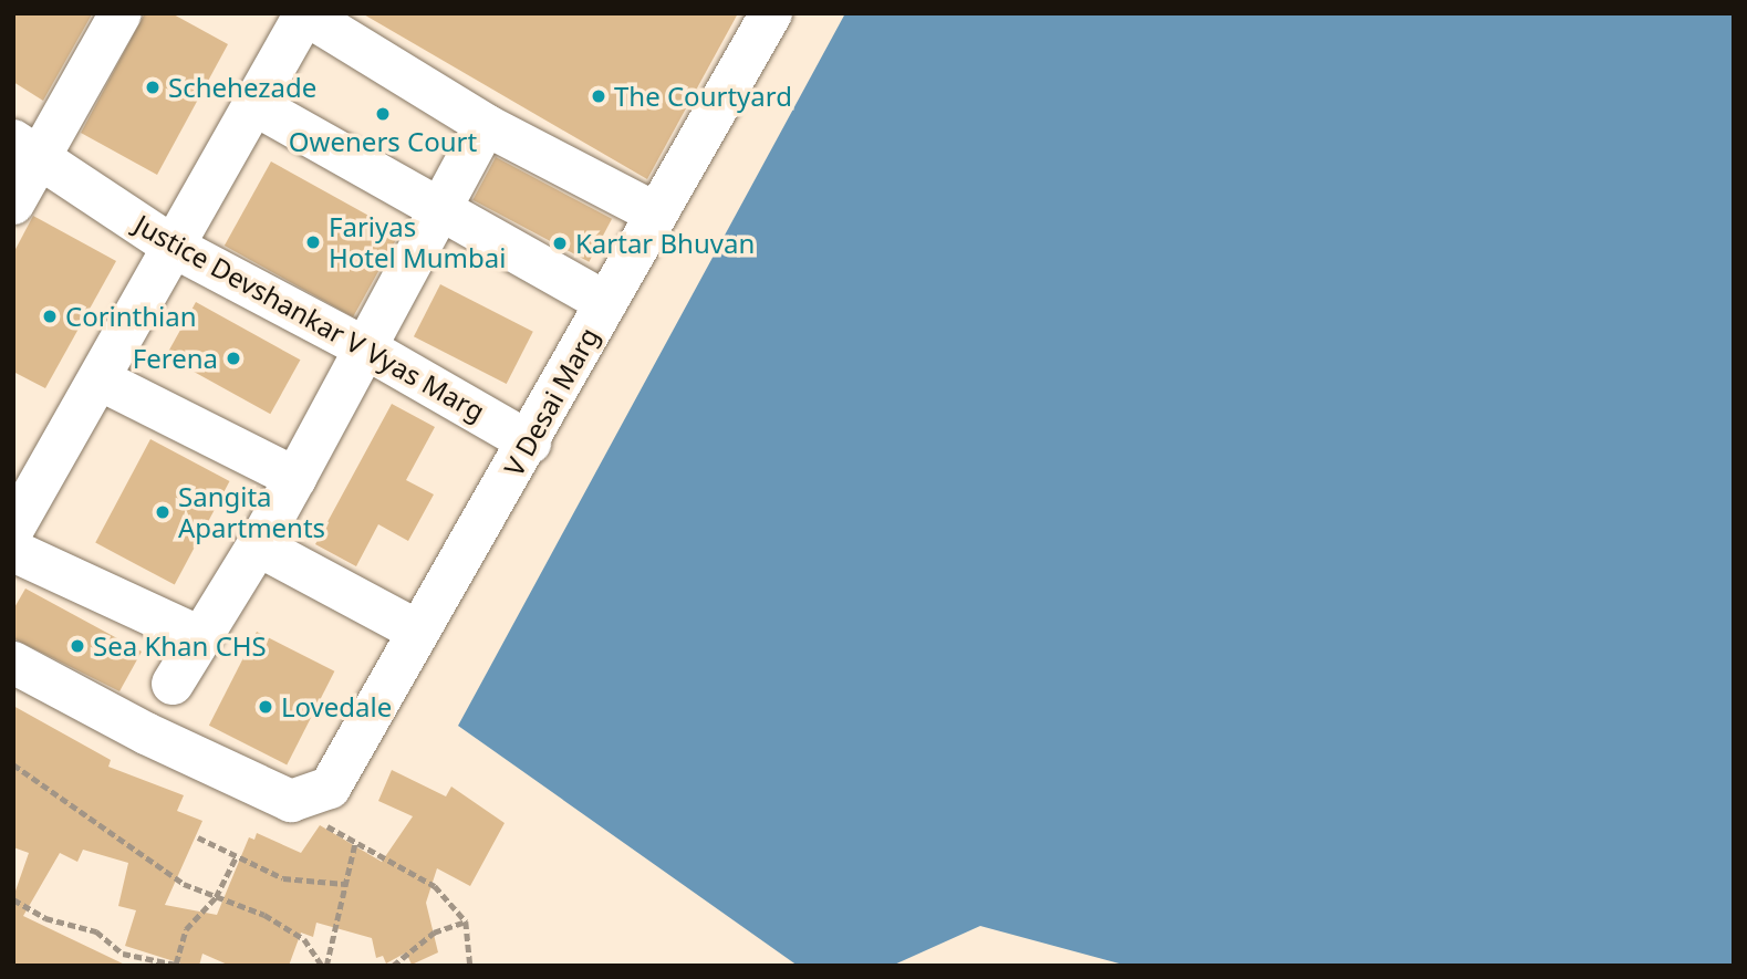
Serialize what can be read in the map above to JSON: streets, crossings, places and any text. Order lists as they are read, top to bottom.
{
  "streets": {
    "street": ["Justice Devshankar V Vyas Marg", "V Desai Marg"]
  },
  "crossings": [
    ["Justice Devshankar V Vyas Marg", "V Desai Marg"]
  ],
  "places": [
    "Schehezade",
    "The Courtyard",
    "Oweners Court",
    "Fariyas Hotel Mumbai",
    "Kartar Bhuvan",
    "Corinthian",
    "Ferena",
    "Sangita Apartments",
    "Sea Khan CHS",
    "Lovedale"
  ]
}
